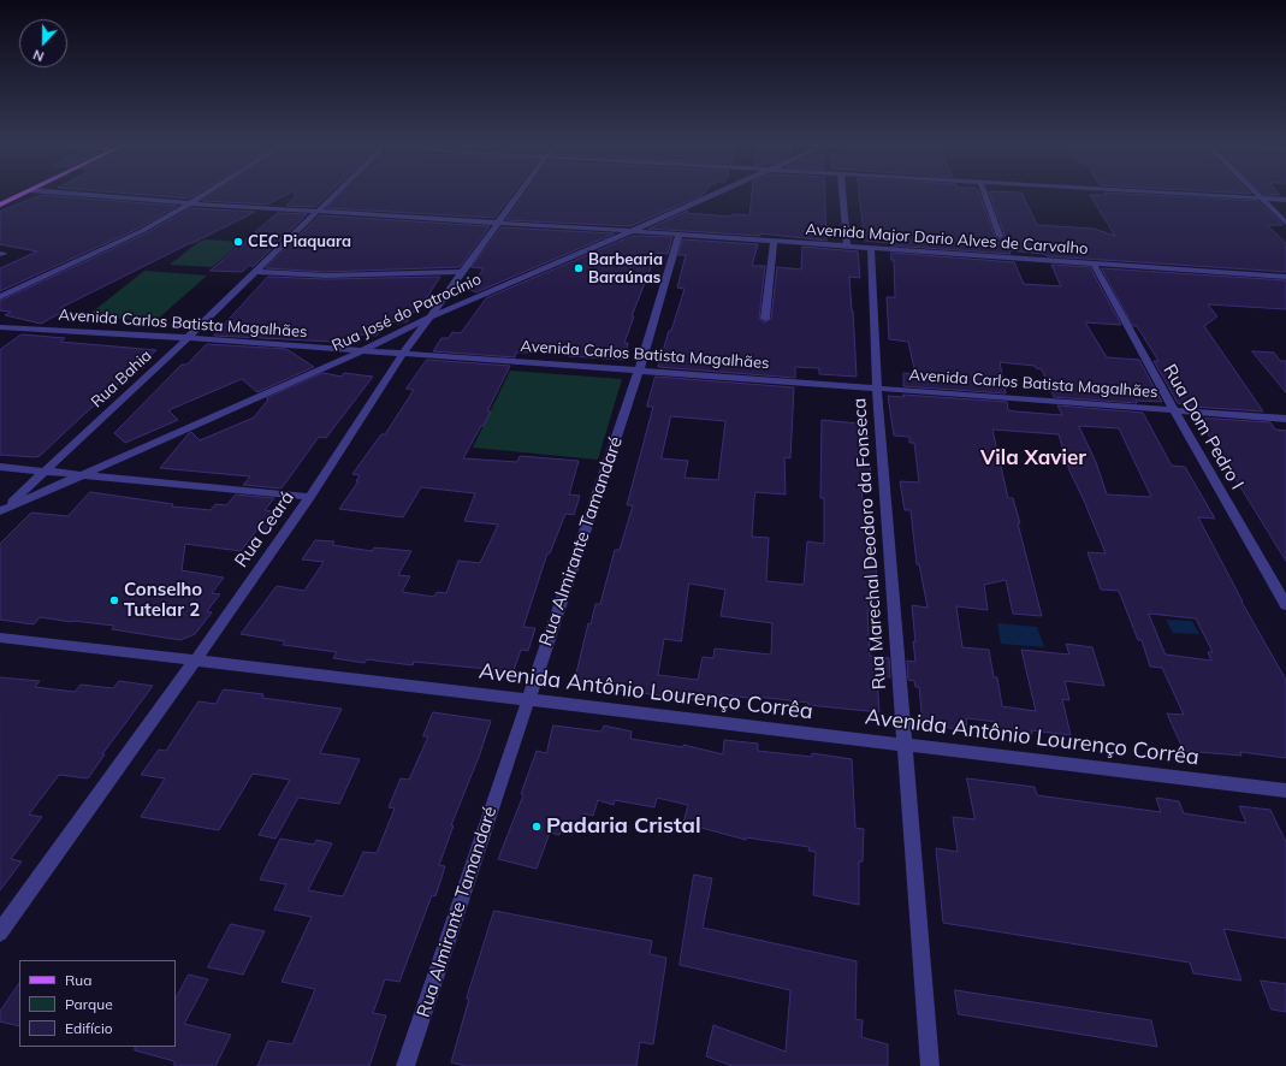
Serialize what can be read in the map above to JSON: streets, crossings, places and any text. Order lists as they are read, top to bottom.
{
  "streets": {
    "street": [
      "Avenida Major Dario Alves de Carvalho",
      "Rua José do Patrocínio",
      "Avenida Carlos Batista Magalhães",
      "Rua Bahia",
      "Rua Dom Pedro I",
      "Rua Ceará",
      "Rua Almirante Tamandaré",
      "Rua Marechal Deodoro da Fonseca",
      "Avenida Antônio Lourenço Corrêa"
    ]
  },
  "crossings": [
    ["Avenida Major Dario Alves de Carvalho", "Rua José do Patrocínio"],
    ["Avenida Major Dario Alves de Carvalho", "Rua Bahia"],
    ["Avenida Major Dario Alves de Carvalho", "Rua Dom Pedro I"],
    ["Avenida Major Dario Alves de Carvalho", "Rua Ceará"],
    ["Avenida Major Dario Alves de Carvalho", "Rua Almirante Tamandaré"],
    ["Avenida Major Dario Alves de Carvalho", "Rua Marechal Deodoro da Fonseca"],
    ["Rua José do Patrocínio", "Avenida Carlos Batista Magalhães"],
    ["Rua José do Patrocínio", "Rua Bahia"],
    ["Rua José do Patrocínio", "Rua Ceará"],
    ["Avenida Carlos Batista Magalhães", "Rua Bahia"],
    ["Avenida Carlos Batista Magalhães", "Rua Dom Pedro I"],
    ["Avenida Carlos Batista Magalhães", "Rua Ceará"],
    ["Avenida Carlos Batista Magalhães", "Rua Almirante Tamandaré"],
    ["Avenida Carlos Batista Magalhães", "Rua Marechal Deodoro da Fonseca"],
    ["Rua Ceará", "Avenida Antônio Lourenço Corrêa"],
    ["Rua Almirante Tamandaré", "Avenida Antônio Lourenço Corrêa"],
    ["Rua Marechal Deodoro da Fonseca", "Avenida Antônio Lourenço Corrêa"]
  ],
  "districts": ["Vila Xavier"],
  "places": [
    "CEC Piaquara",
    "Barbearia Baraúnas",
    "Conselho Tutelar 2",
    "Padaria Cristal"
  ],
  "legend": ["Rua", "Parque", "Edifício"],
  "north": "bottom"
}
